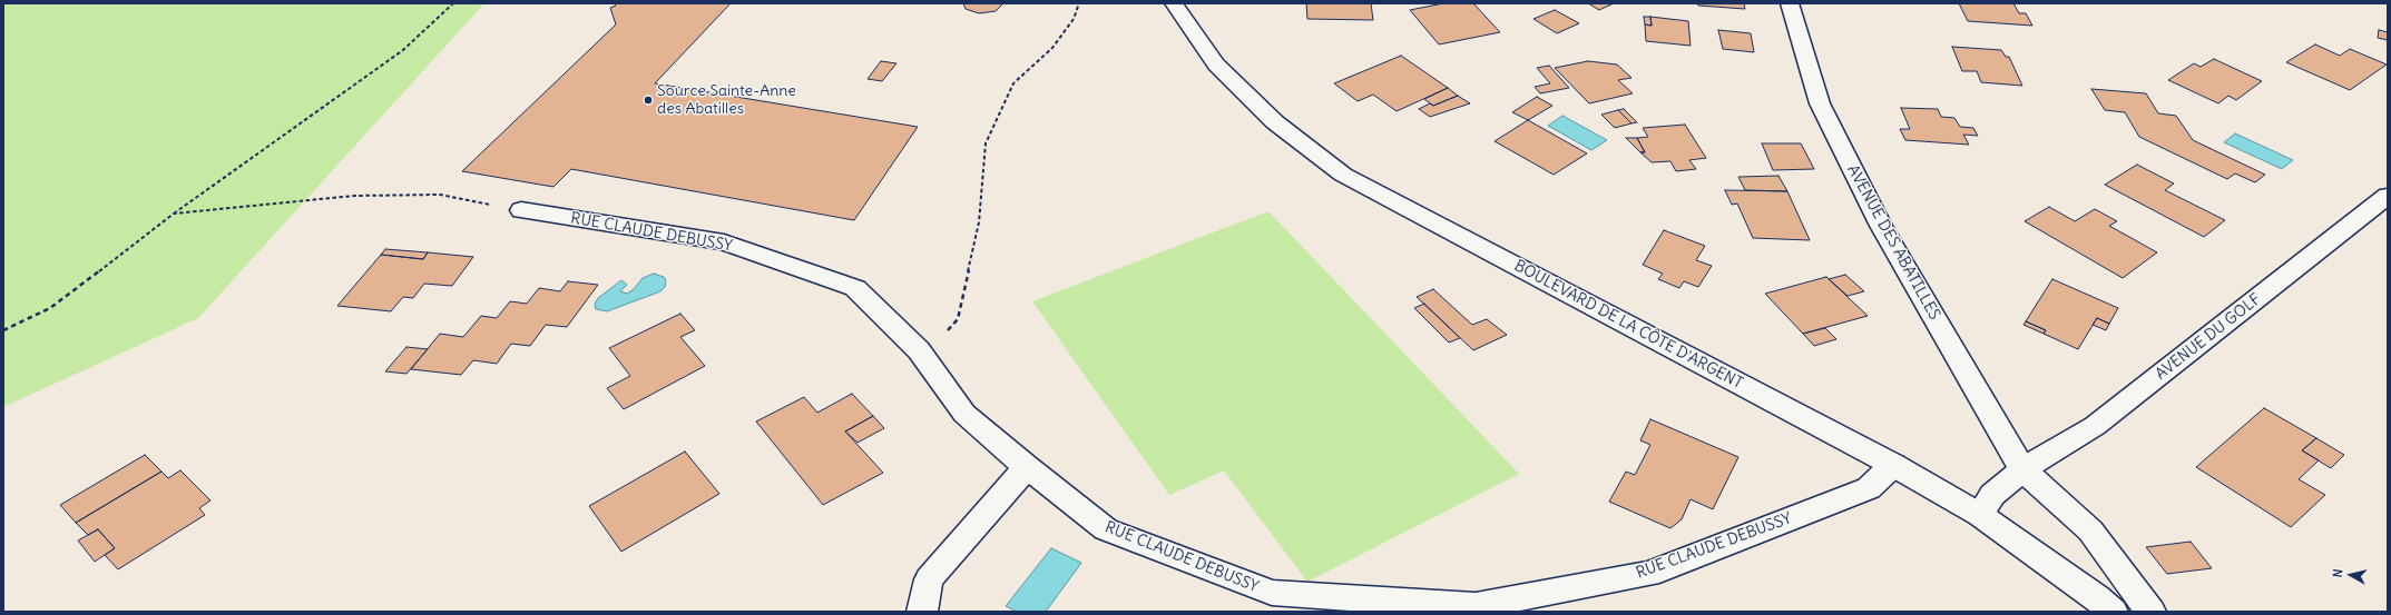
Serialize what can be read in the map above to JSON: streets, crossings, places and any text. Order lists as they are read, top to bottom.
{
  "streets": {
    "street": [
      "RUE CLAUDE DEBUSSY",
      "AVENUE DES ABATILLES",
      "BOULEVARD DE LA CÔTE D'ARGENT",
      "AVENUE DU GOLF"
    ]
  },
  "crossings": [
    ["RUE CLAUDE DEBUSSY", "BOULEVARD DE LA CÔTE D'ARGENT"],
    ["AVENUE DES ABATILLES", "AVENUE DU GOLF"]
  ],
  "places": ["Source Sainte-Anne des Abatilles"],
  "north": "left"
}
